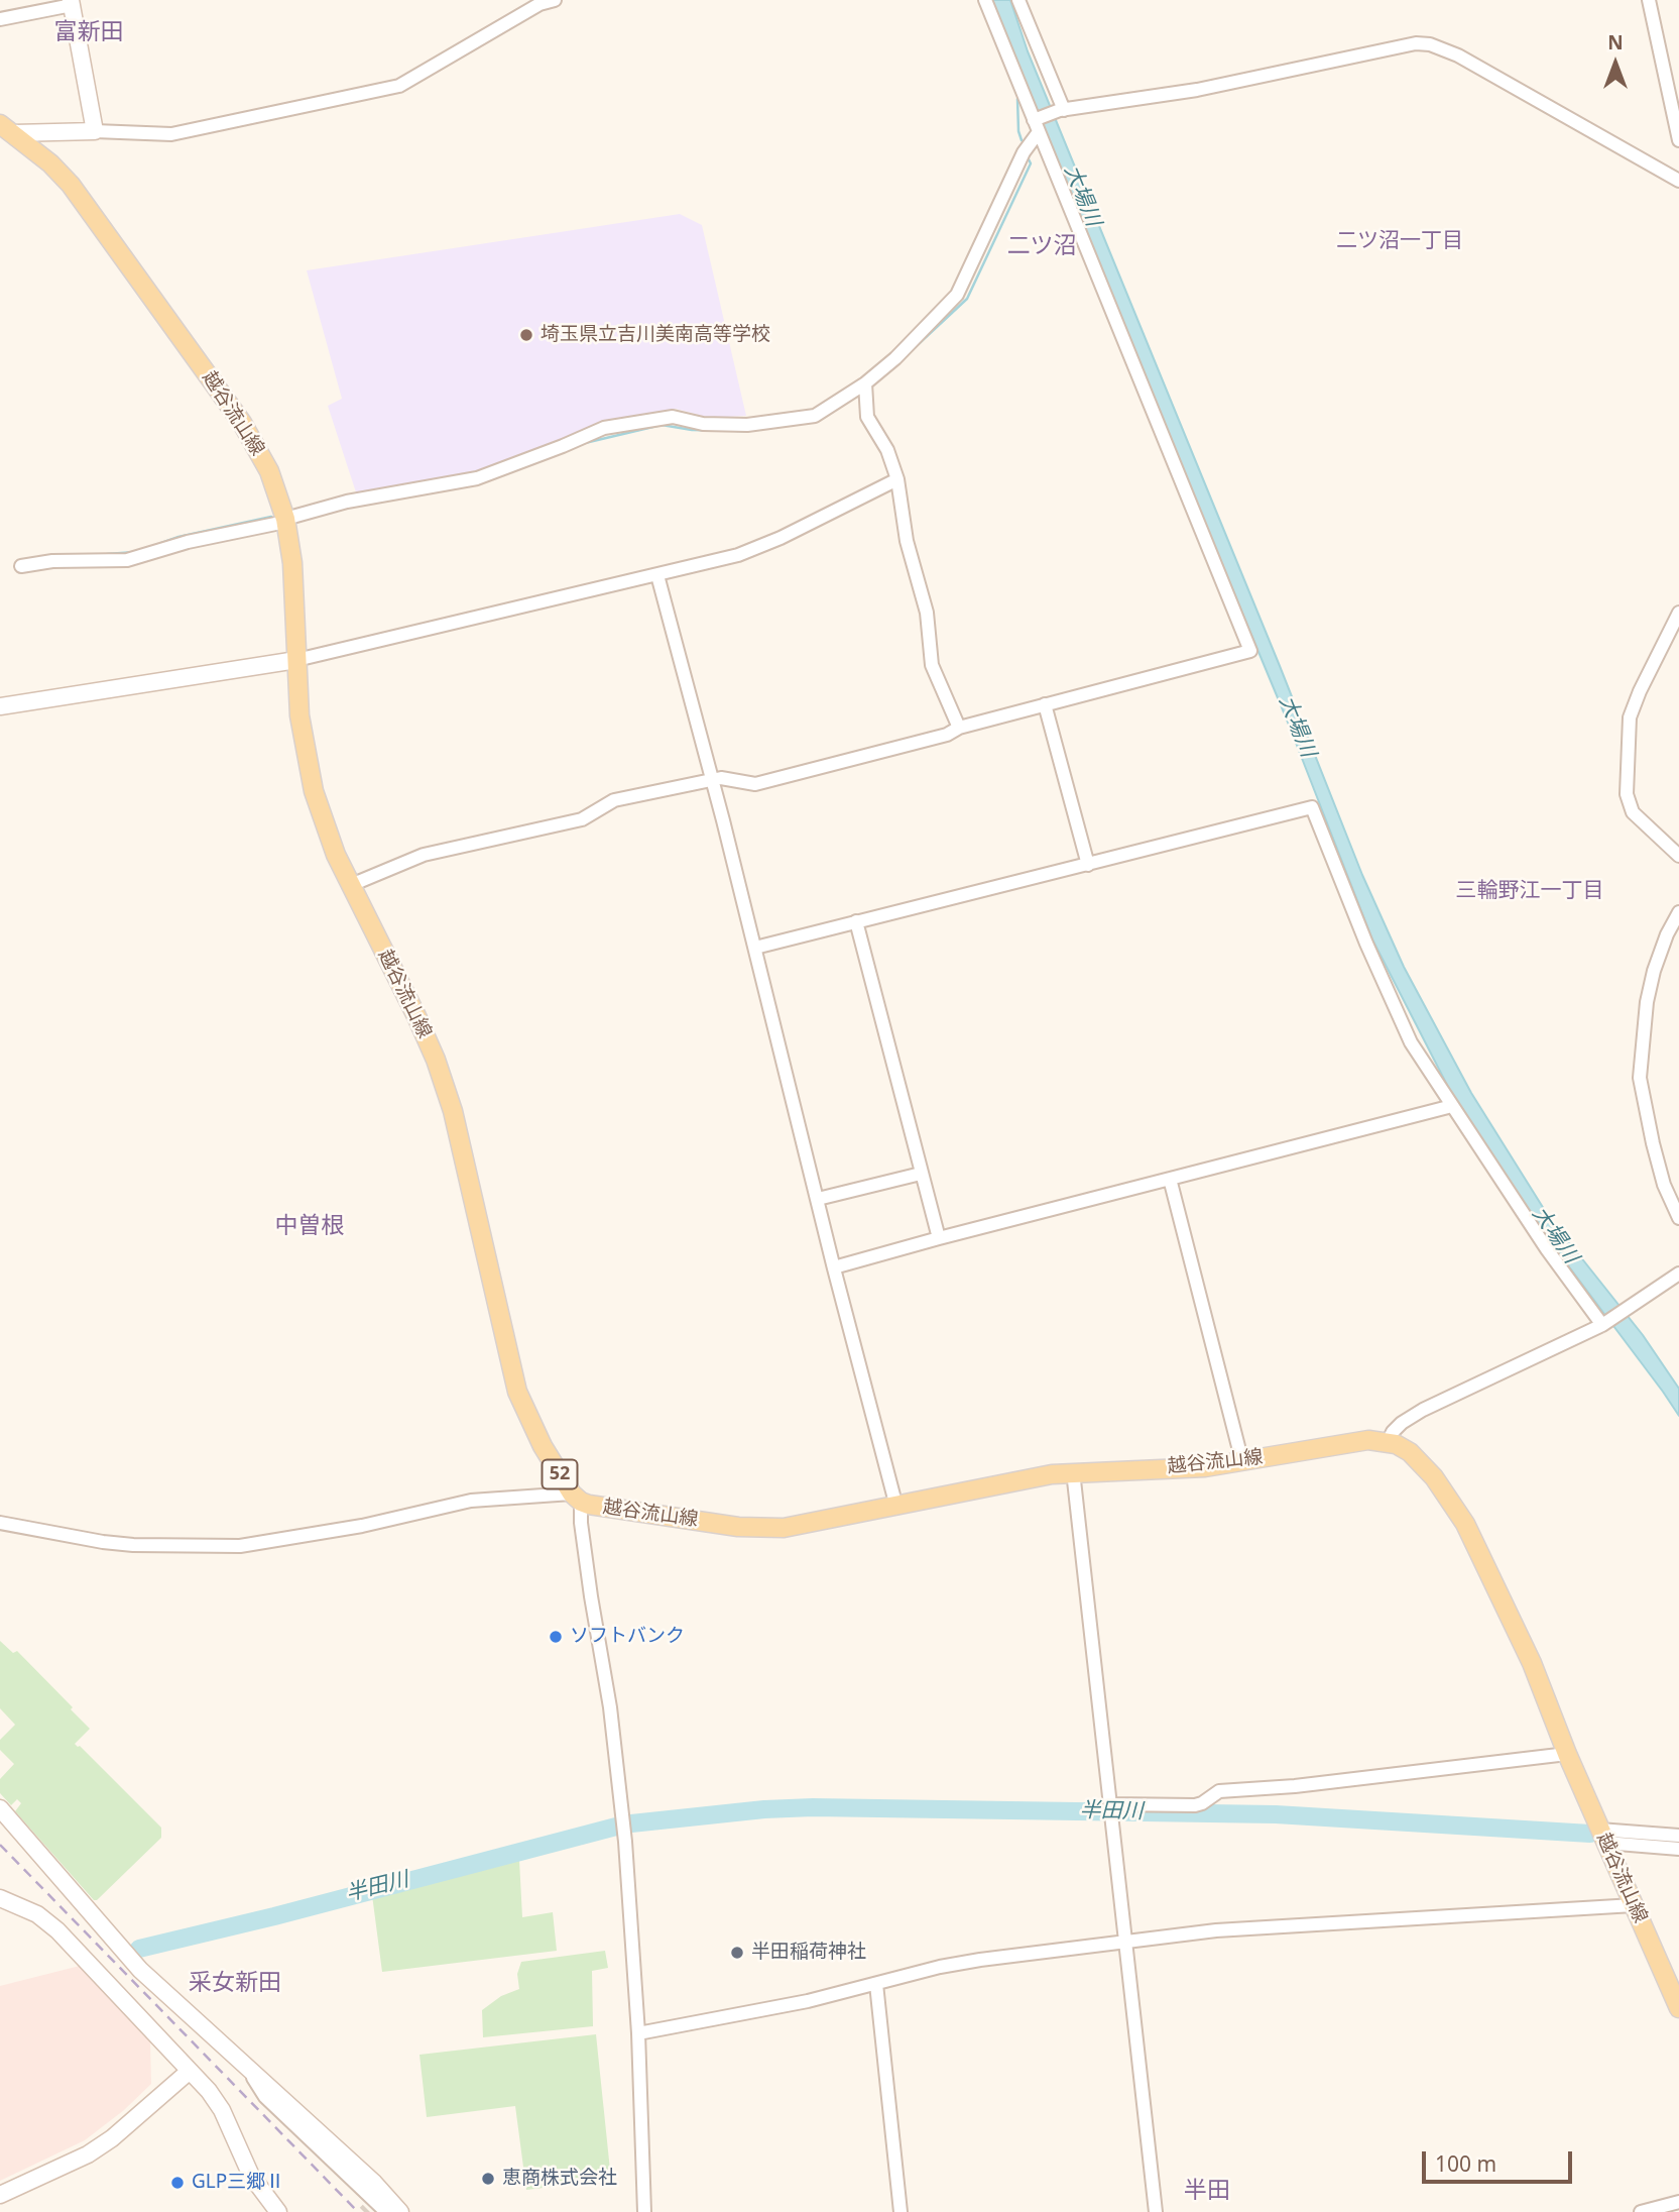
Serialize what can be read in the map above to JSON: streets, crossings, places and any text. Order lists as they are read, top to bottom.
{
  "streets": {
    "main road": ["越谷流山線", "52"]
  },
  "districts": [
    "富新田",
    "二ツ沼一丁目",
    "二ツ沼",
    "三輪野江一丁目",
    "中曽根",
    "采女新田",
    "半田"
  ],
  "water": ["大場川", "半田川"],
  "places": [
    "埼玉県立吉川美南高等学校",
    "ソフトバンク",
    "半田稲荷神社",
    "恵商株式会社",
    "GLP三郷Ⅱ"
  ],
  "scale_bar": "100 m",
  "north": "top"
}
